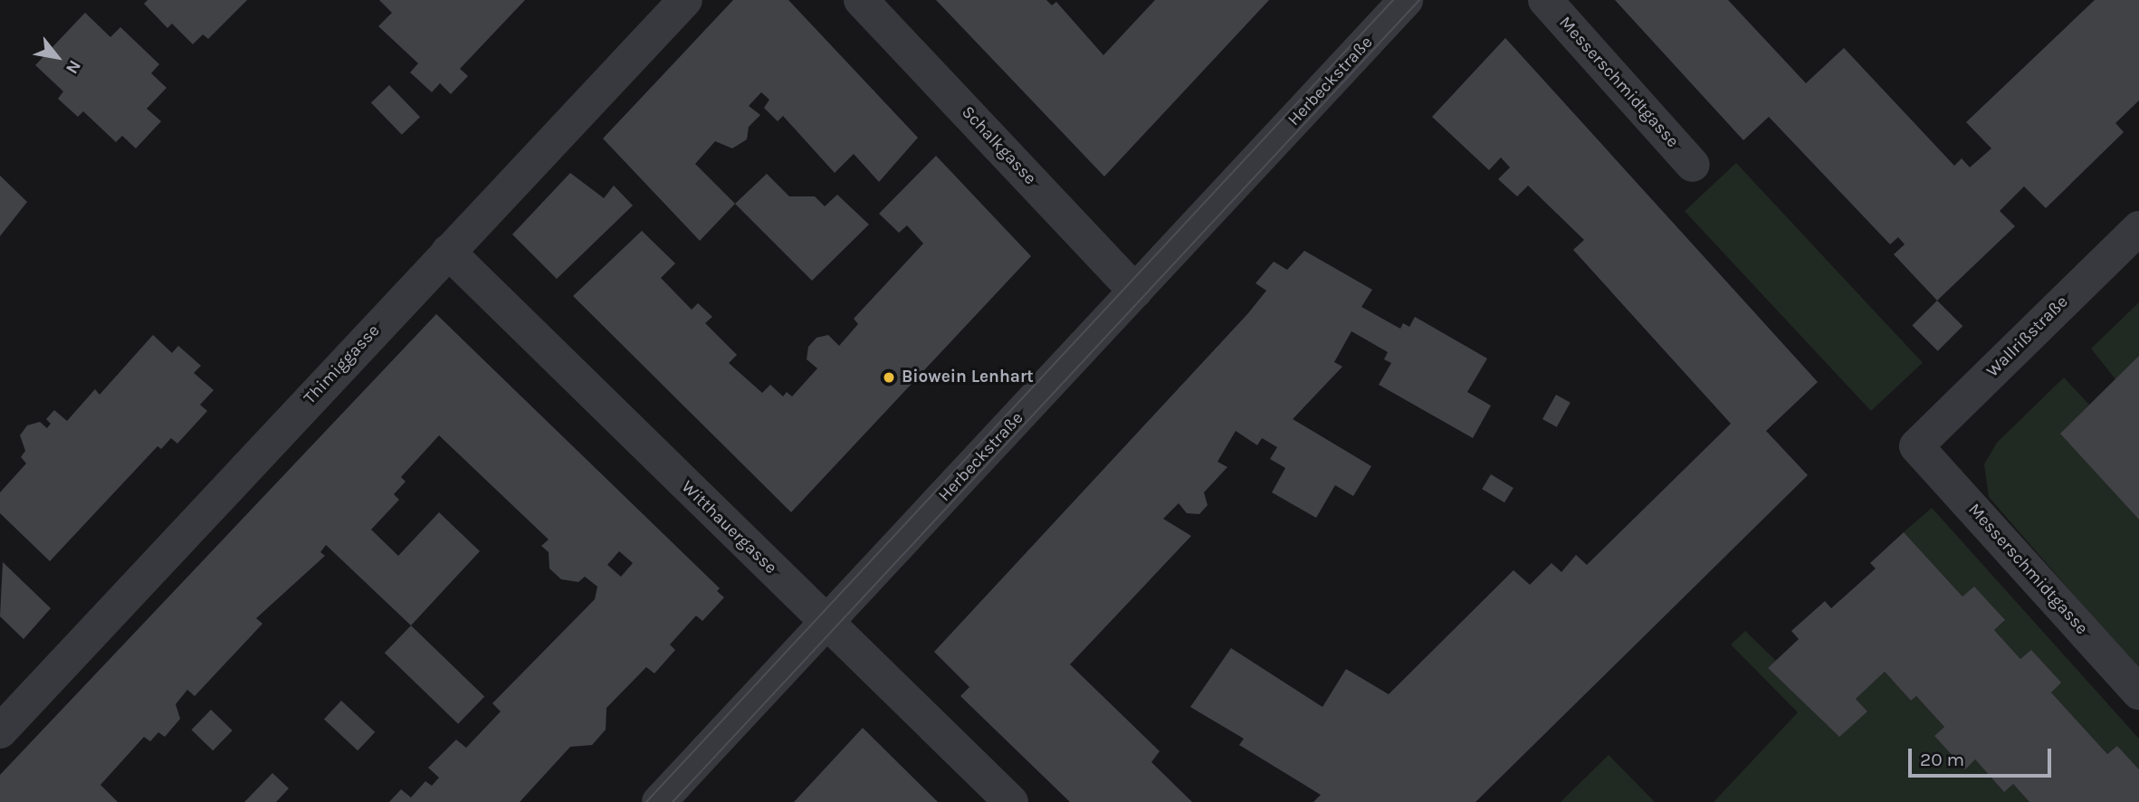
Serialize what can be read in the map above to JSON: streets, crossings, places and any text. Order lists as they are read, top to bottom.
{
  "streets": {
    "street": [
      "Herbeckstraße",
      "Messerschmidtgasse",
      "Schalkgasse",
      "Wallrißstraße",
      "Thimiggasse",
      "Witthauergasse"
    ]
  },
  "crossings": [
    ["Herbeckstraße", "Schalkgasse"],
    ["Herbeckstraße", "Witthauergasse"],
    ["Messerschmidtgasse", "Wallrißstraße"],
    ["Thimiggasse", "Witthauergasse"]
  ],
  "places": ["Biowein Lenhart"],
  "scale_bar": "20 m",
  "north": "bottom right"
}
